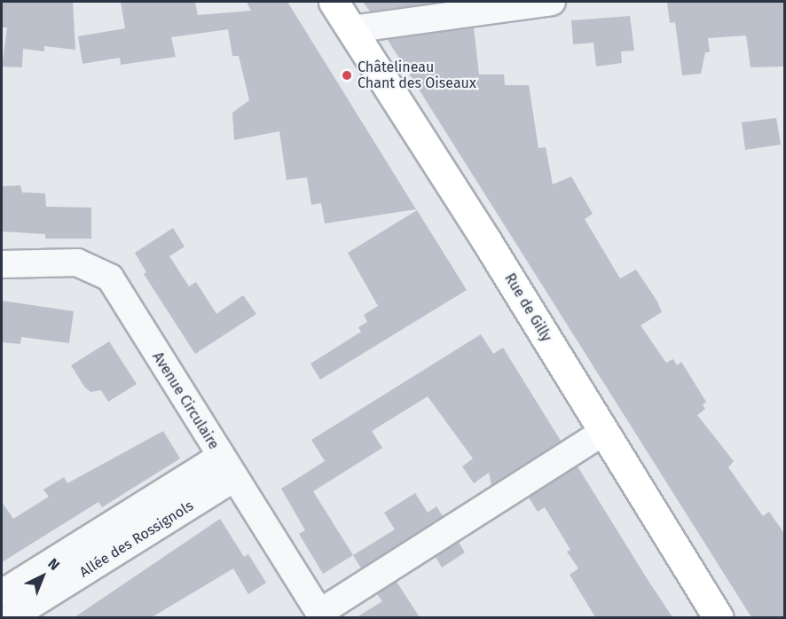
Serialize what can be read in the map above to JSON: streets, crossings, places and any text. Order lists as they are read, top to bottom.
{
  "streets": {
    "main road": ["Rue de Gilly"],
    "street": ["Avenue Circulaire", "Allée des Rossignols"]
  },
  "crossings": [
    ["Avenue Circulaire", "Allée des Rossignols"]
  ],
  "places": ["Châtelineau Chant des Oiseaux"],
  "north": "top right"
}
